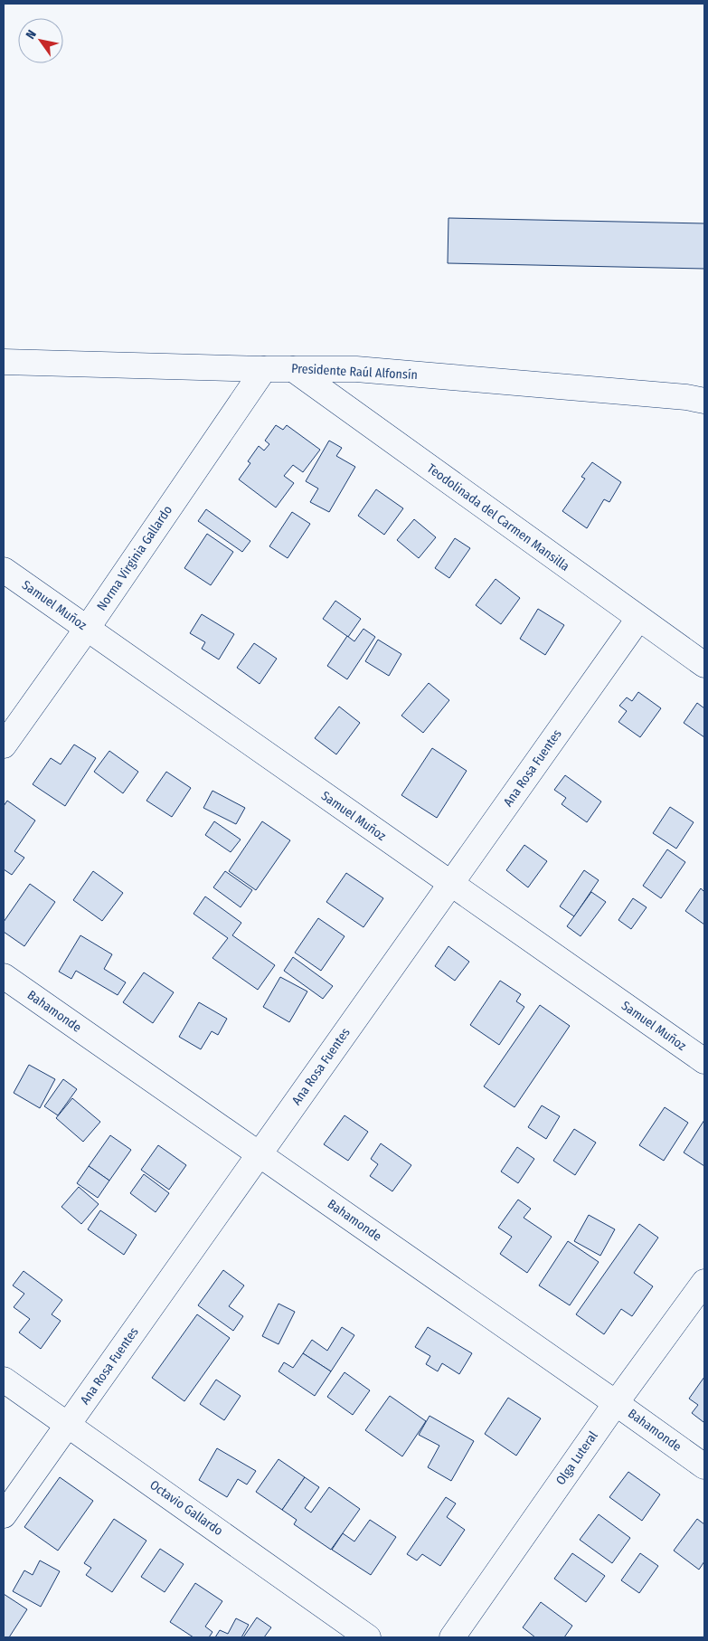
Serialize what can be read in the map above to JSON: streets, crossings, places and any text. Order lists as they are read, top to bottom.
{
  "streets": {
    "street": [
      "Presidente Raúl Alfonsín",
      "Teodolinada del Carmen Mansilla",
      "Norma Virginia Gallardo",
      "Samuel Muñoz",
      "Ana Rosa Fuentes",
      "Bahamonde",
      "Olga Luteral",
      "Octavio Gallardo"
    ]
  },
  "crossings": [
    ["Presidente Raúl Alfonsín", "Teodolinada del Carmen Mansilla"],
    ["Presidente Raúl Alfonsín", "Norma Virginia Gallardo"],
    ["Teodolinada del Carmen Mansilla", "Ana Rosa Fuentes"],
    ["Norma Virginia Gallardo", "Samuel Muñoz"],
    ["Samuel Muñoz", "Ana Rosa Fuentes"],
    ["Ana Rosa Fuentes", "Bahamonde"],
    ["Ana Rosa Fuentes", "Octavio Gallardo"],
    ["Bahamonde", "Olga Luteral"]
  ],
  "north": "top left"
}
